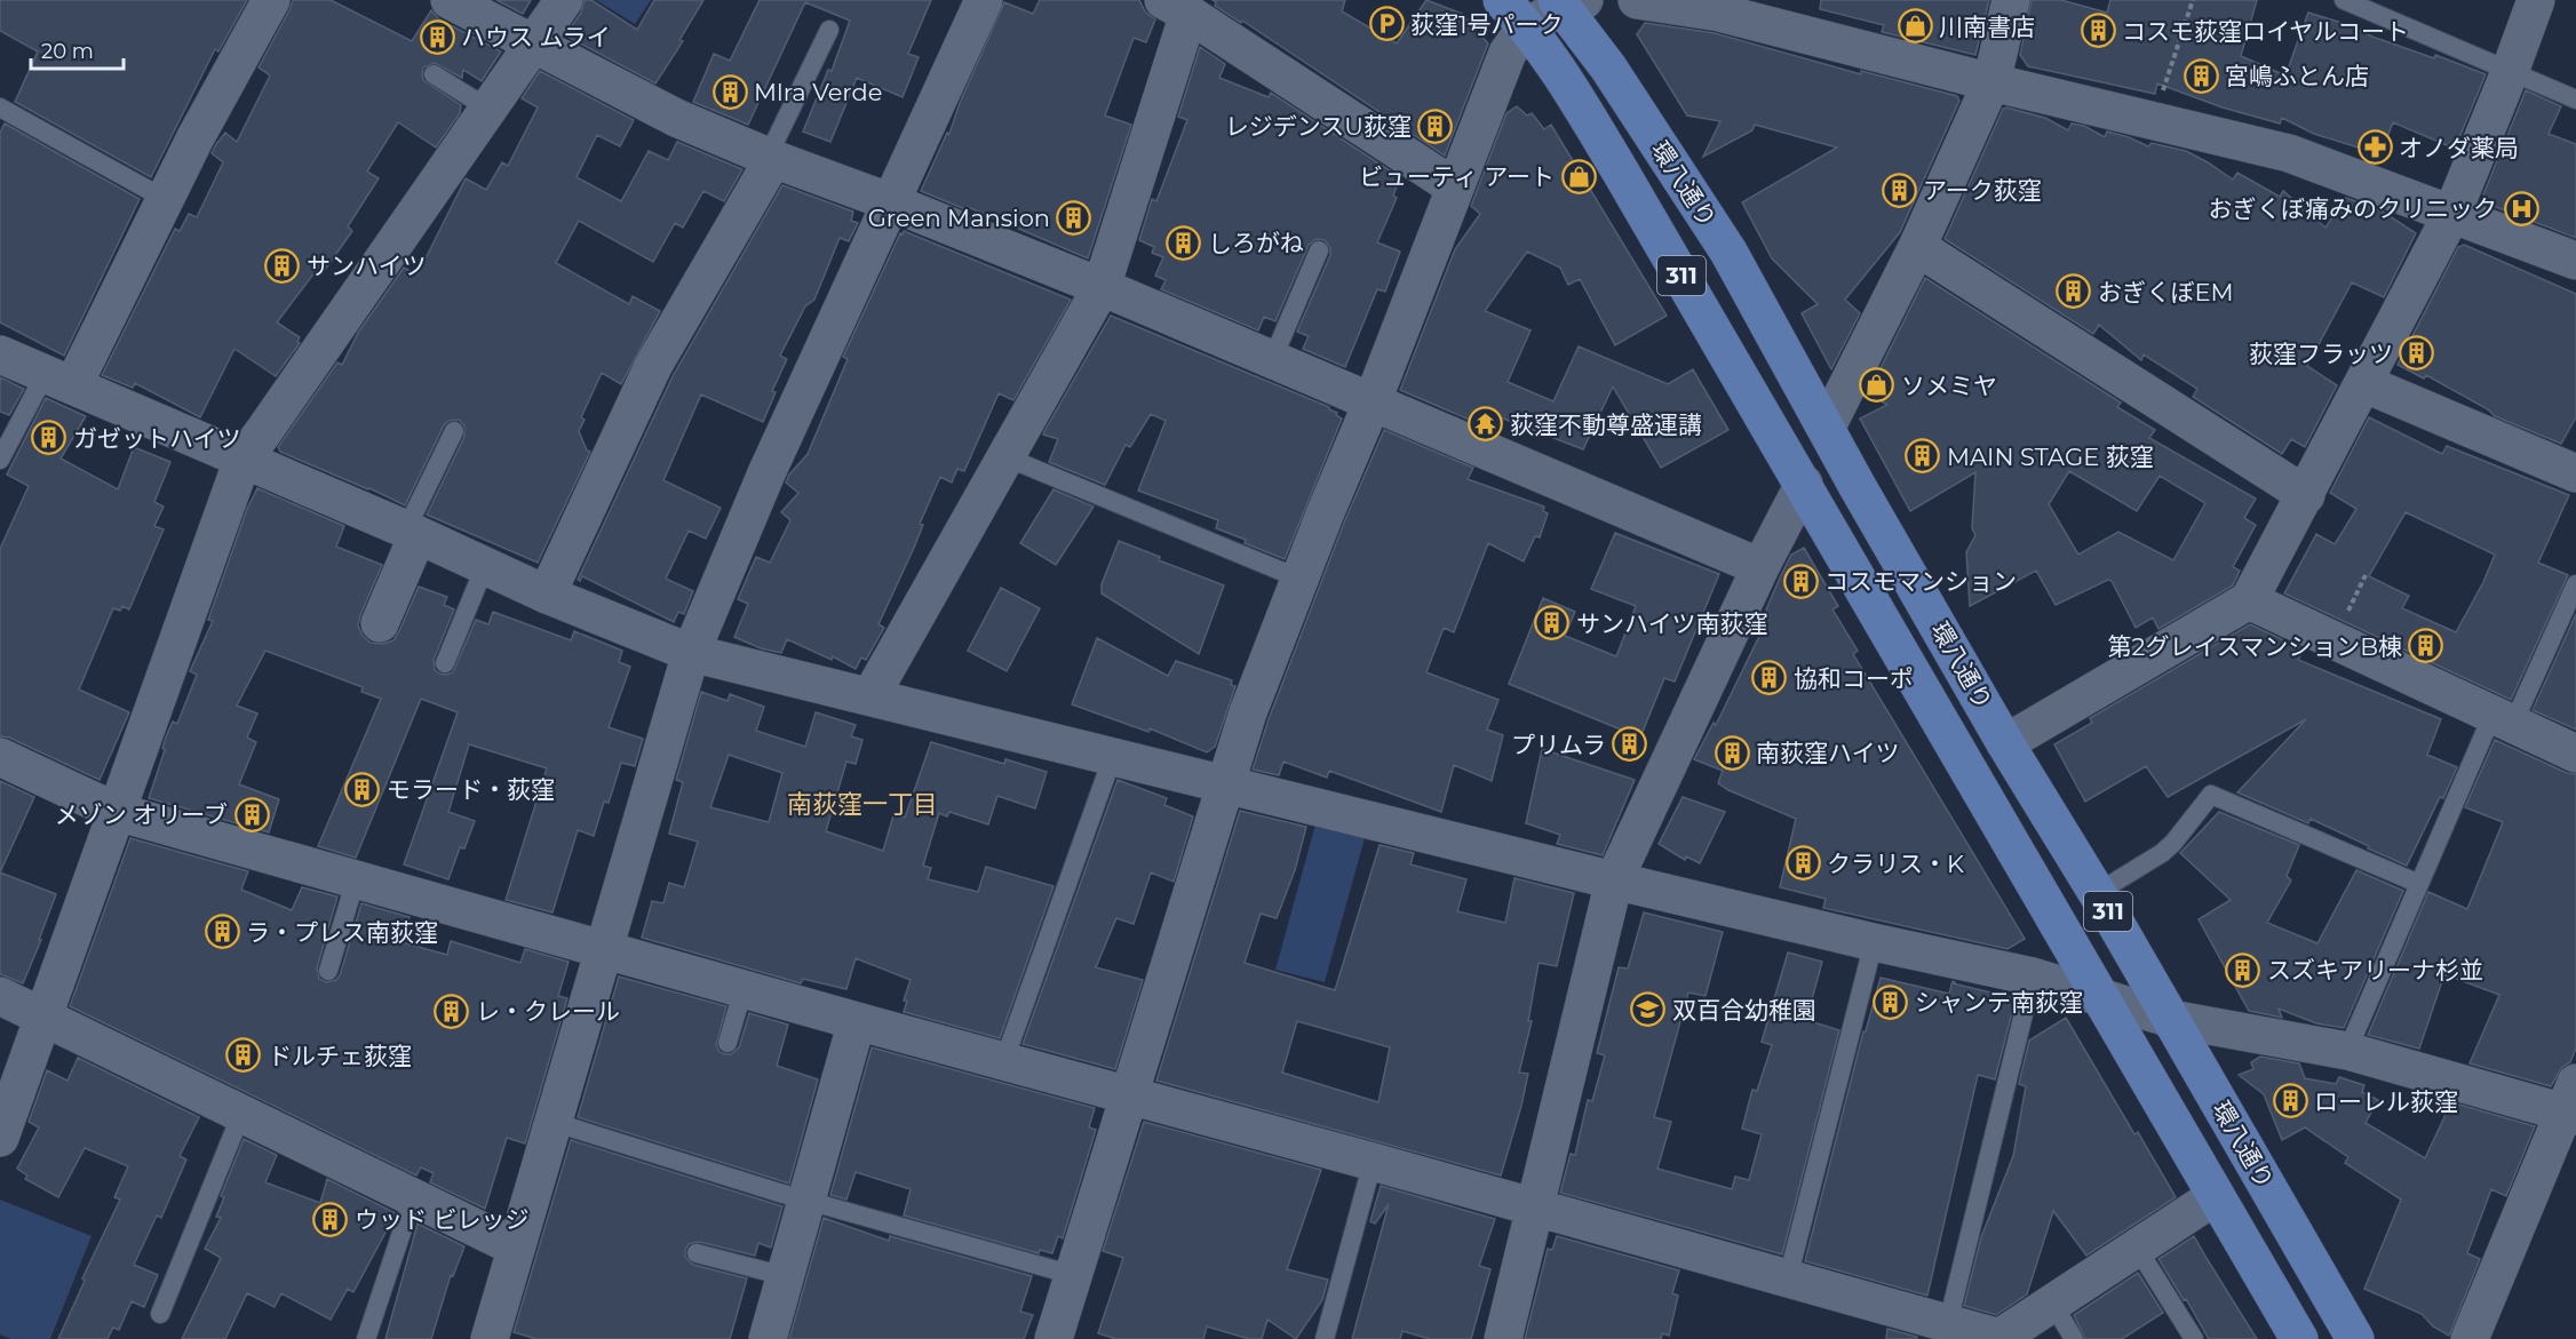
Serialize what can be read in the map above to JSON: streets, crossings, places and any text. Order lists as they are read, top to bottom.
{
  "streets": {
    "main road": ["環八通り", "311"]
  },
  "districts": ["南荻窪一丁目"],
  "places": {
    "parking": ["荻窪1号パーク"],
    "shop": ["川南書店", "ビューティ アート", "ソメミヤ"],
    "building": [
      "コスモ荻窪ロイヤルコート",
      "ハウス ムライ",
      "宮嶋ふとん店",
      "Mlra Verde",
      "レジデンスU荻窪",
      "アーク荻窪",
      "Green Mansion",
      "しろがね",
      "サンハイツ",
      "おぎくぼEM",
      "荻窪フラッツ",
      "ガゼットハイツ",
      "MAIN STAGE 荻窪",
      "コスモマンション",
      "サンハイツ南荻窪",
      "第2グレイスマンションB棟",
      "協和コーポ",
      "プリムラ",
      "南荻窪ハイツ",
      "モラード・荻窪",
      "メゾン オリーブ",
      "クラリス・K",
      "ラ・プレス南荻窪",
      "スズキアリーナ杉並",
      "シャンテ南荻窪",
      "レ・クレール",
      "ドルチェ荻窪",
      "ローレル荻窪",
      "ウッド ビレッジ"
    ],
    "pharmacy": ["オノダ薬局"],
    "hospital": ["おぎくぼ痛みのクリニック"],
    "temple": ["荻窪不動尊盛運講"],
    "school or university": ["双百合幼稚園"]
  },
  "scale_bar": "20 m"
}
